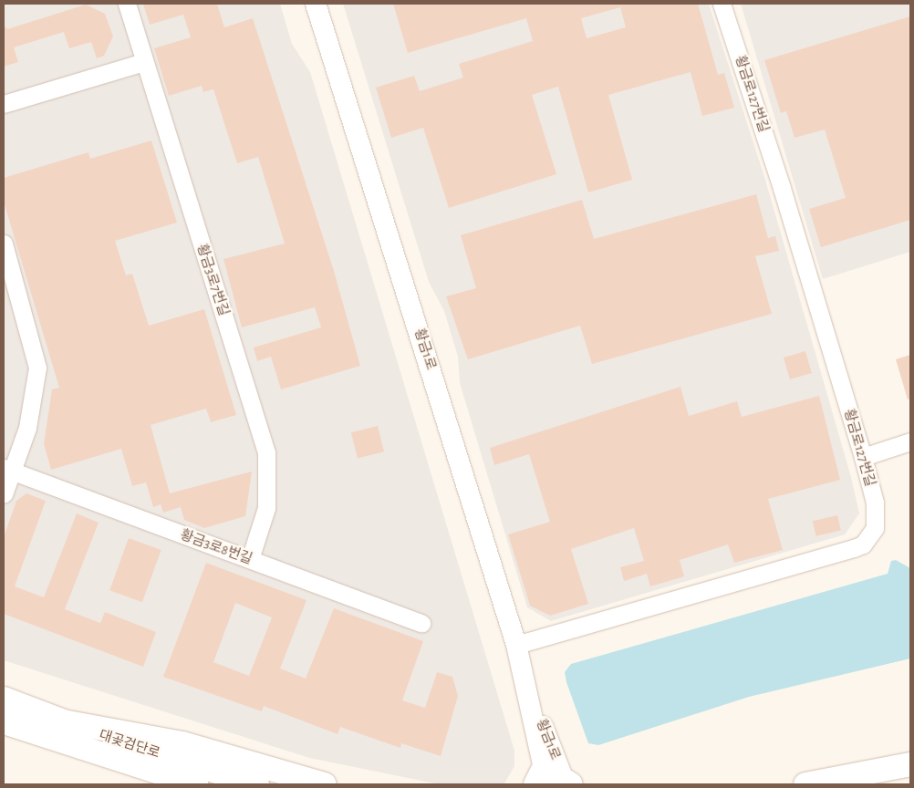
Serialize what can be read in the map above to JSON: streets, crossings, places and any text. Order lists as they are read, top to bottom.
{
  "streets": {
    "main road": ["대곶검단로"],
    "street": [
      "황금로127번길",
      "황금3로7번길",
      "황금1로",
      "황금3로8번길"
    ]
  },
  "crossings": [
    ["황금로127번길", "황금1로"],
    ["황금3로7번길", "황금3로8번길"]
  ]
}
